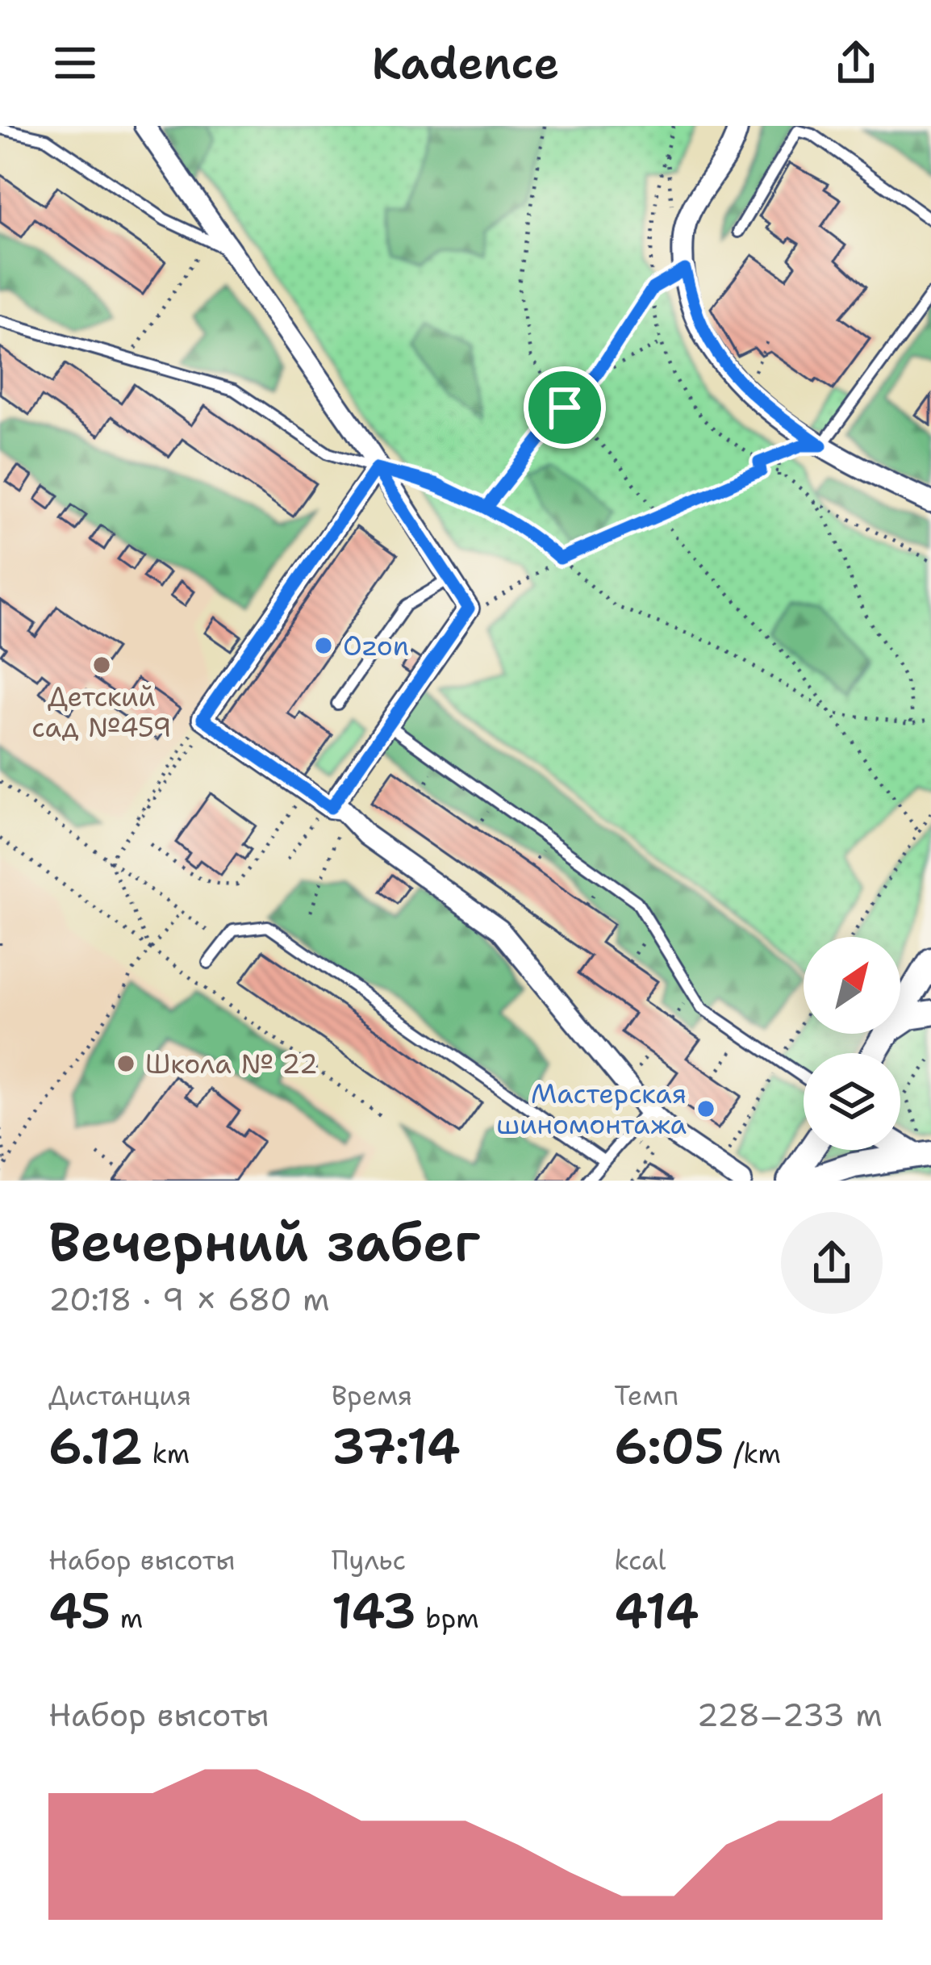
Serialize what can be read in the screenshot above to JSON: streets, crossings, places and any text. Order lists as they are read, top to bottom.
{
  "places": [
    "Ozon",
    "Детский сад №459",
    "Школа № 22",
    "Мастерская шиномонтажа"
  ],
  "north": "top right",
  "page": {
    "header": "Kadence",
    "heading": ["Вечерний забег", "20:18 · 9 × 680 m"],
    "stats": [
      ["Дистанция", "6.12 km"],
      ["Время", "37:14"],
      ["Темп", "6:05 /km"],
      ["Набор высоты", "45 m"],
      ["Пульс", "143 bpm"],
      ["kcal", "414"]
    ],
    "chart": ["Набор высоты", "228–233 m"]
  }
}
